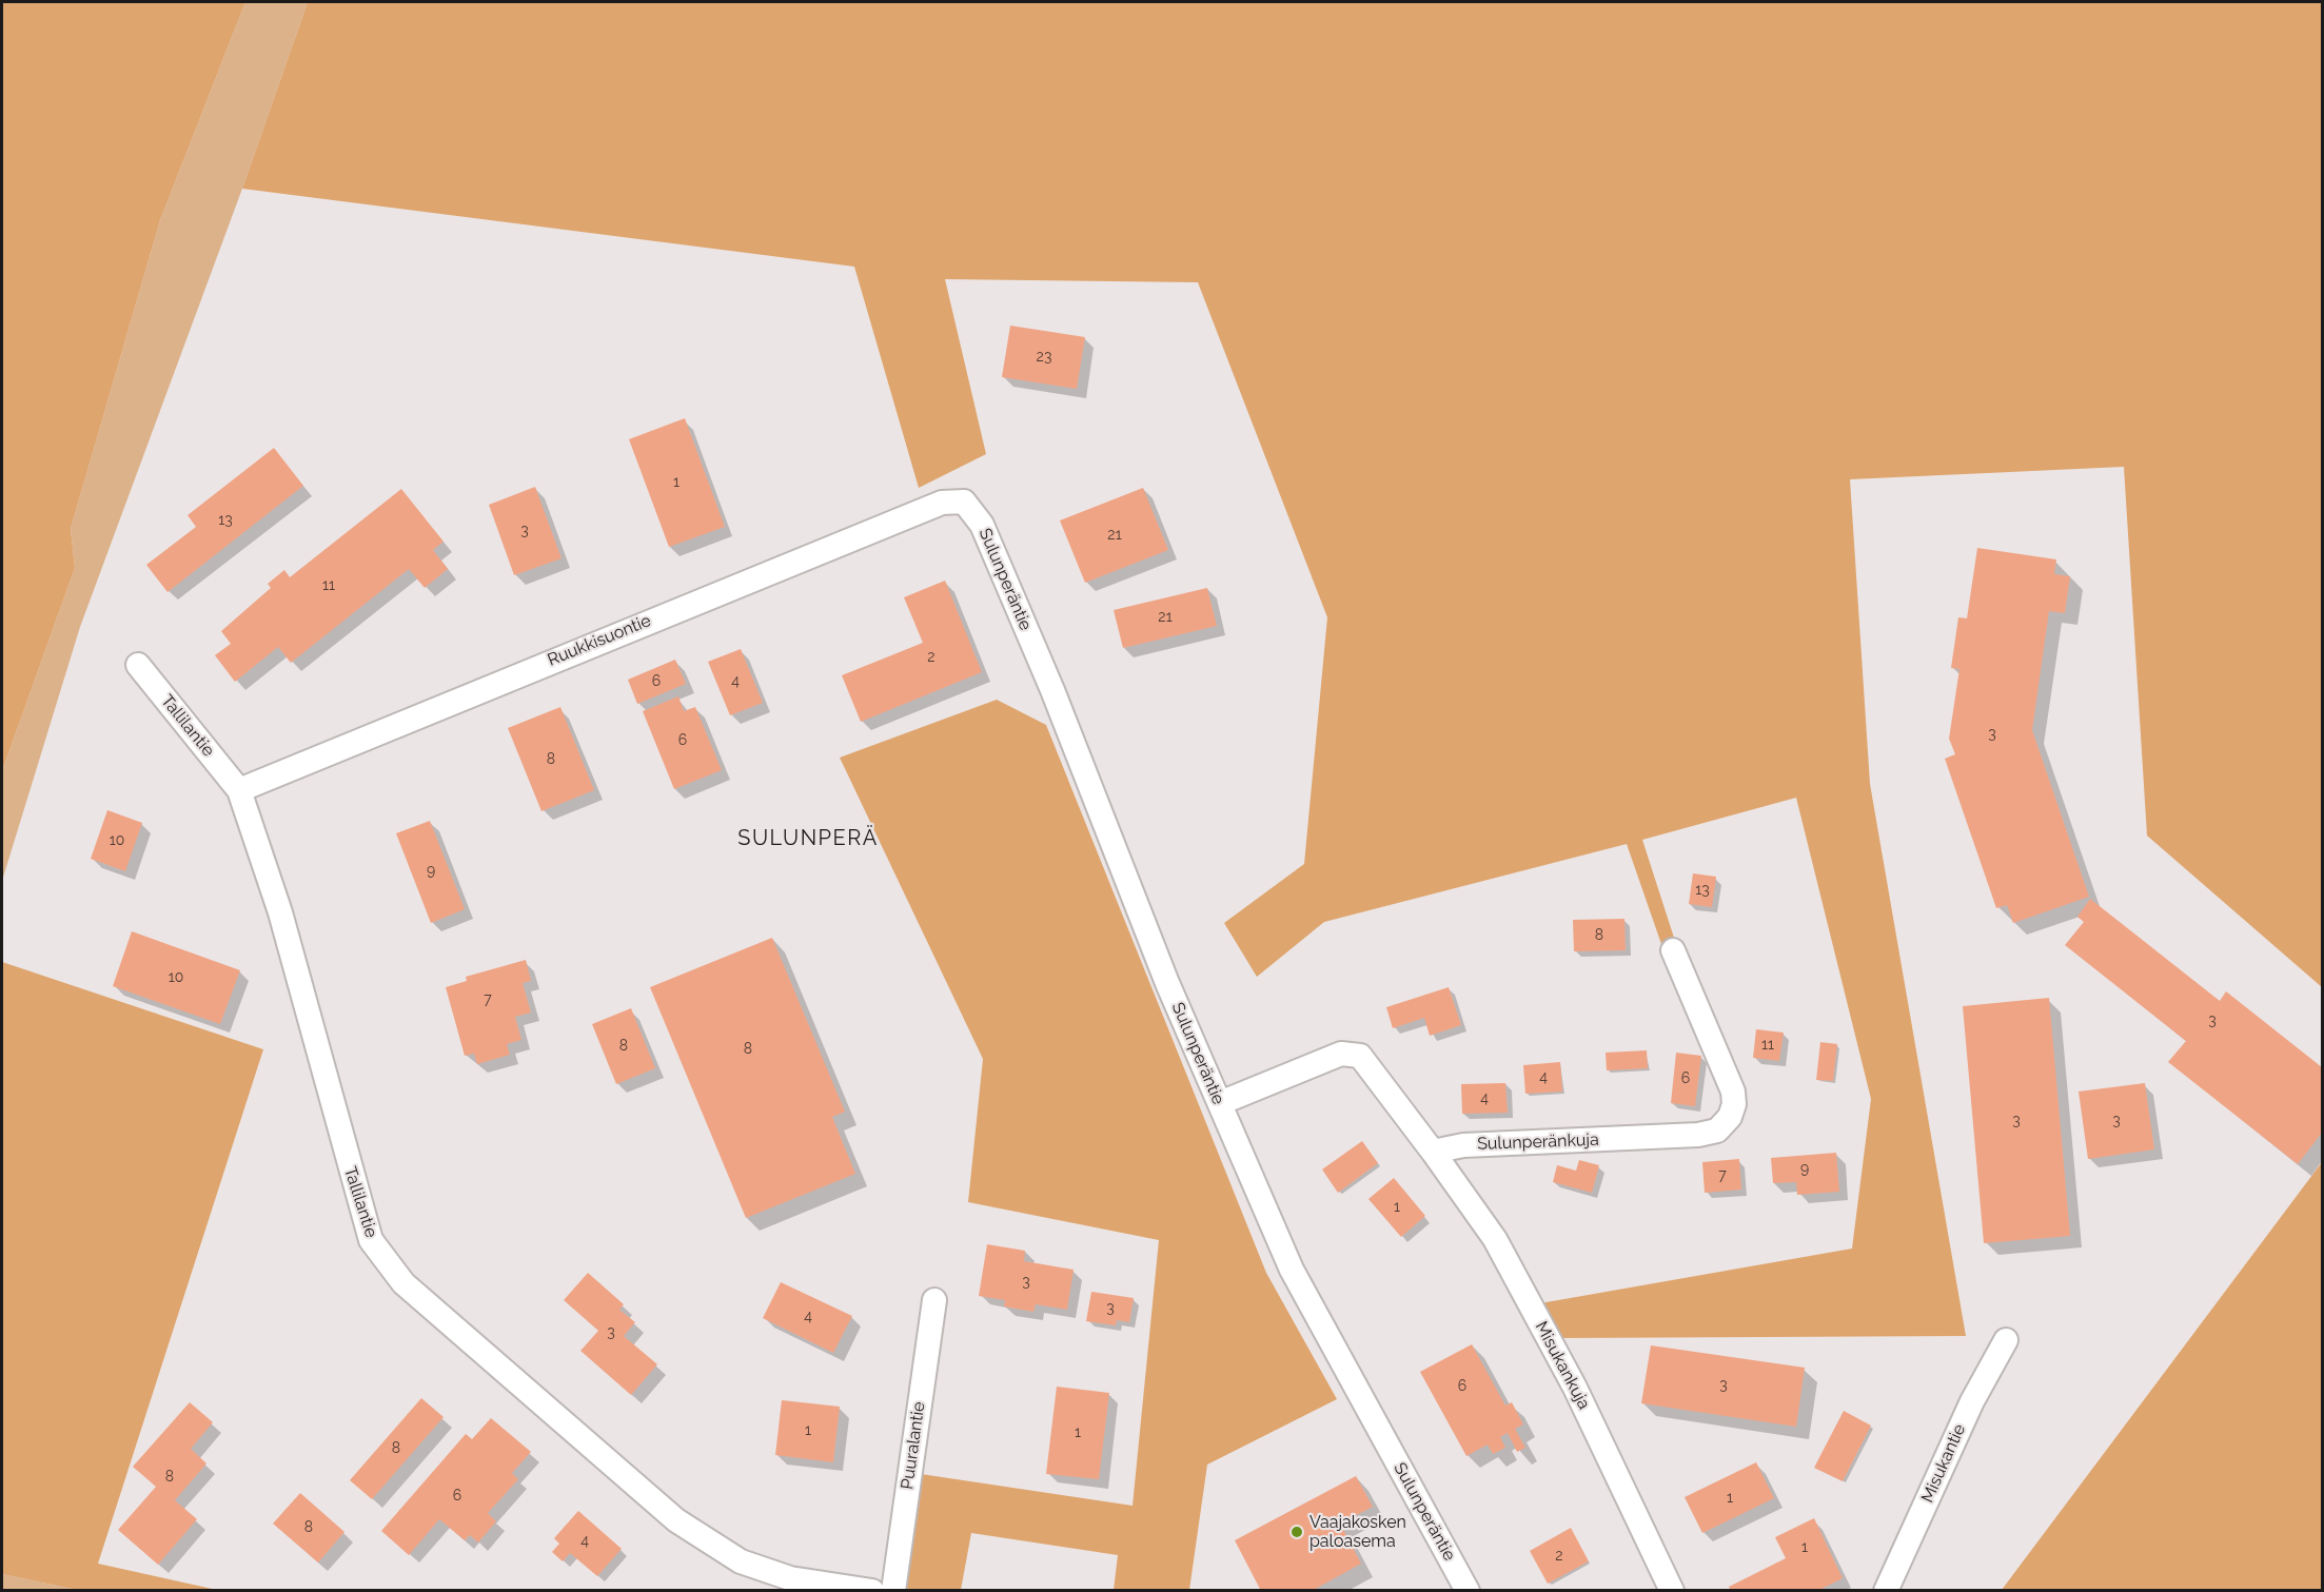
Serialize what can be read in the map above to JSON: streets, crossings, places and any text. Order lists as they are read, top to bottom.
{
  "streets": {
    "street": [
      "Sulunperäntie",
      "Ruukkisuontie",
      "Tallilantie",
      "Sulunperänkuja",
      "Misukankuja",
      "Puuralantie",
      "Misukantie"
    ]
  },
  "crossings": [
    ["Sulunperäntie", "Ruukkisuontie"],
    ["Ruukkisuontie", "Tallilantie"],
    ["Sulunperänkuja", "Misukankuja"]
  ],
  "districts": ["SULUNPERÄ"],
  "places": ["Vaajakosken paloasema"],
  "house_numbers": [
    "23",
    "1",
    "13",
    "3",
    "21",
    "11",
    "21",
    "2",
    "6",
    "4",
    "3",
    "6",
    "8",
    "10",
    "9",
    "13",
    "8",
    "10",
    "7",
    "3",
    "11",
    "8",
    "8",
    "4",
    "6",
    "4",
    "3",
    "3",
    "9",
    "7",
    "1",
    "3",
    "3",
    "4",
    "3",
    "3",
    "6",
    "1",
    "1",
    "8",
    "8",
    "6",
    "1",
    "8",
    "4",
    "1",
    "2"
  ]
}
